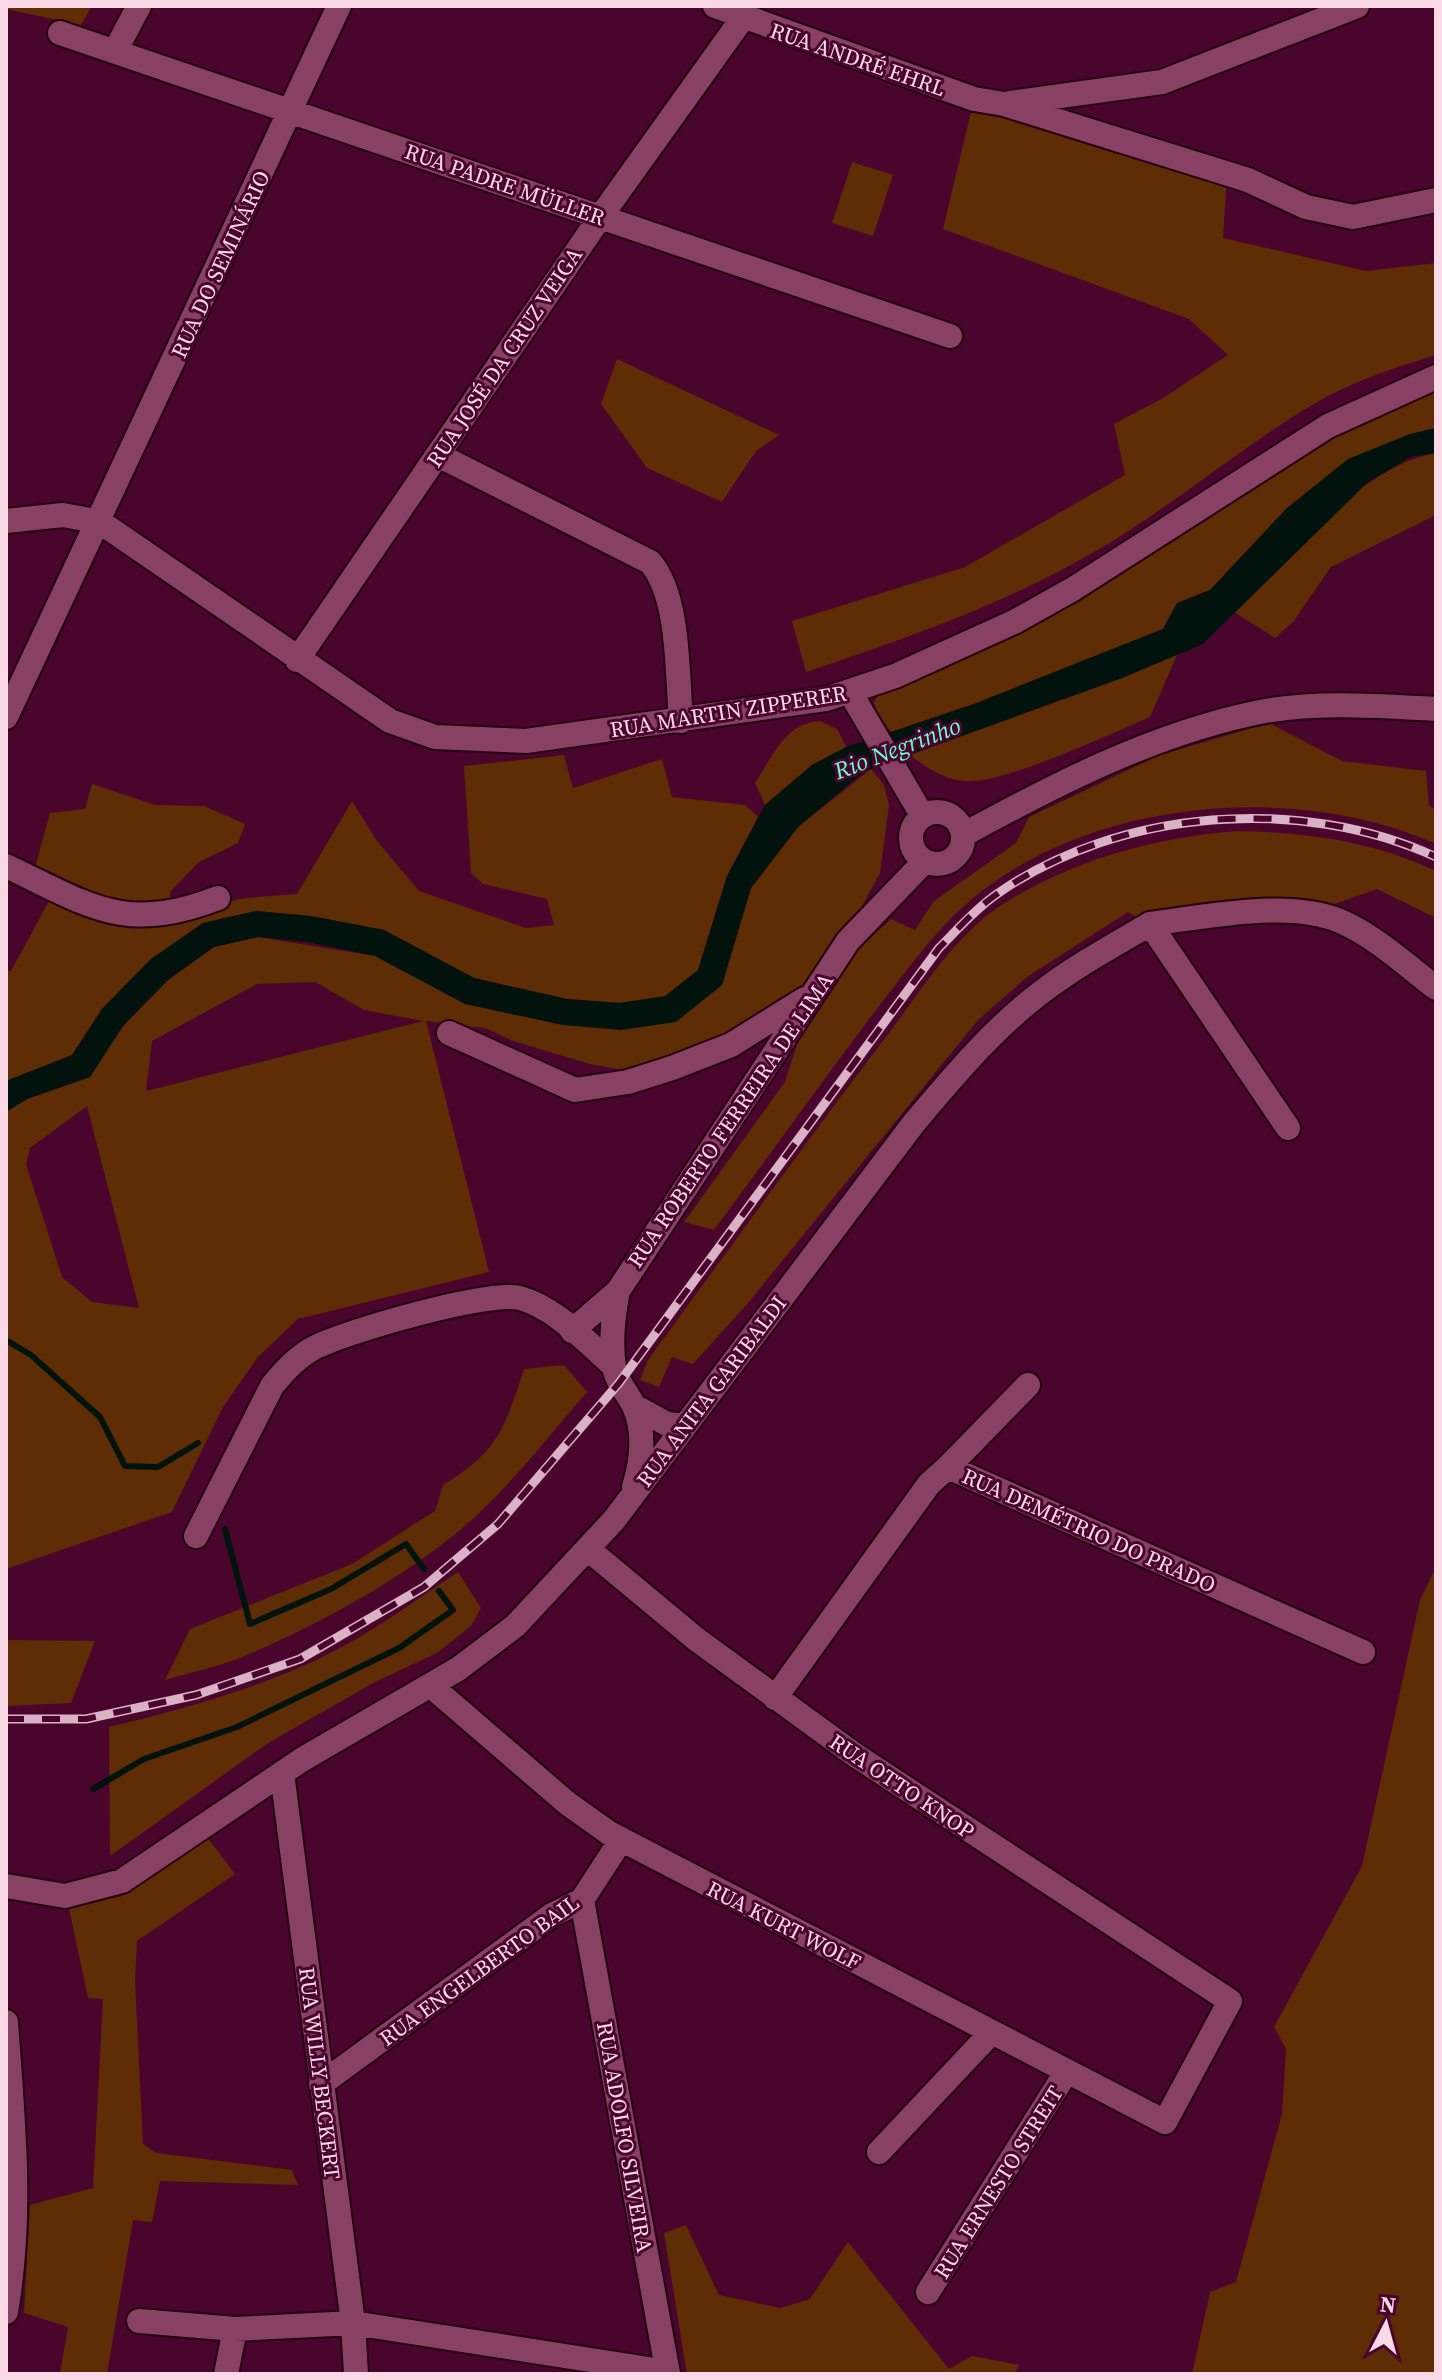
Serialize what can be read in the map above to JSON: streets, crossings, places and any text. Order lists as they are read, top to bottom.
{
  "streets": {
    "street": [
      "RUA ANDRÉ EHRL",
      "RUA PADRE MÜLLER",
      "RUA DO SEMINÁRIO",
      "RUA JOSÉ DA CRUZ VEIGA",
      "RUA MARTIN ZIPPERER",
      "RUA ROBERTO FERREIRA DE LIMA",
      "RUA ANITA GARIBALDI",
      "RUA DEMÉTRIO DO PRADO",
      "RUA OTTO KNOP",
      "RUA KURT WOLF",
      "RUA ENGELBERTO BAIL",
      "RUA WILLY BECKERT",
      "RUA ADOLFO SILVEIRA",
      "RUA ERNESTO STREIT"
    ]
  },
  "crossings": [
    ["RUA ANDRÉ EHRL", "RUA JOSÉ DA CRUZ VEIGA"],
    ["RUA PADRE MÜLLER", "RUA DO SEMINÁRIO"],
    ["RUA PADRE MÜLLER", "RUA JOSÉ DA CRUZ VEIGA"],
    ["RUA DO SEMINÁRIO", "RUA MARTIN ZIPPERER"],
    ["RUA JOSÉ DA CRUZ VEIGA", "RUA MARTIN ZIPPERER"],
    ["RUA ROBERTO FERREIRA DE LIMA", "RUA ANITA GARIBALDI"],
    ["RUA ANITA GARIBALDI", "RUA OTTO KNOP"],
    ["RUA ANITA GARIBALDI", "RUA KURT WOLF"],
    ["RUA ANITA GARIBALDI", "RUA WILLY BECKERT"],
    ["RUA DEMÉTRIO DO PRADO", "RUA OTTO KNOP"],
    ["RUA OTTO KNOP", "RUA KURT WOLF"],
    ["RUA KURT WOLF", "RUA ENGELBERTO BAIL"],
    ["RUA KURT WOLF", "RUA ERNESTO STREIT"],
    ["RUA ENGELBERTO BAIL", "RUA WILLY BECKERT"],
    ["RUA ENGELBERTO BAIL", "RUA ADOLFO SILVEIRA"]
  ],
  "water": ["Rio Negrinho"],
  "north": "top"
}
